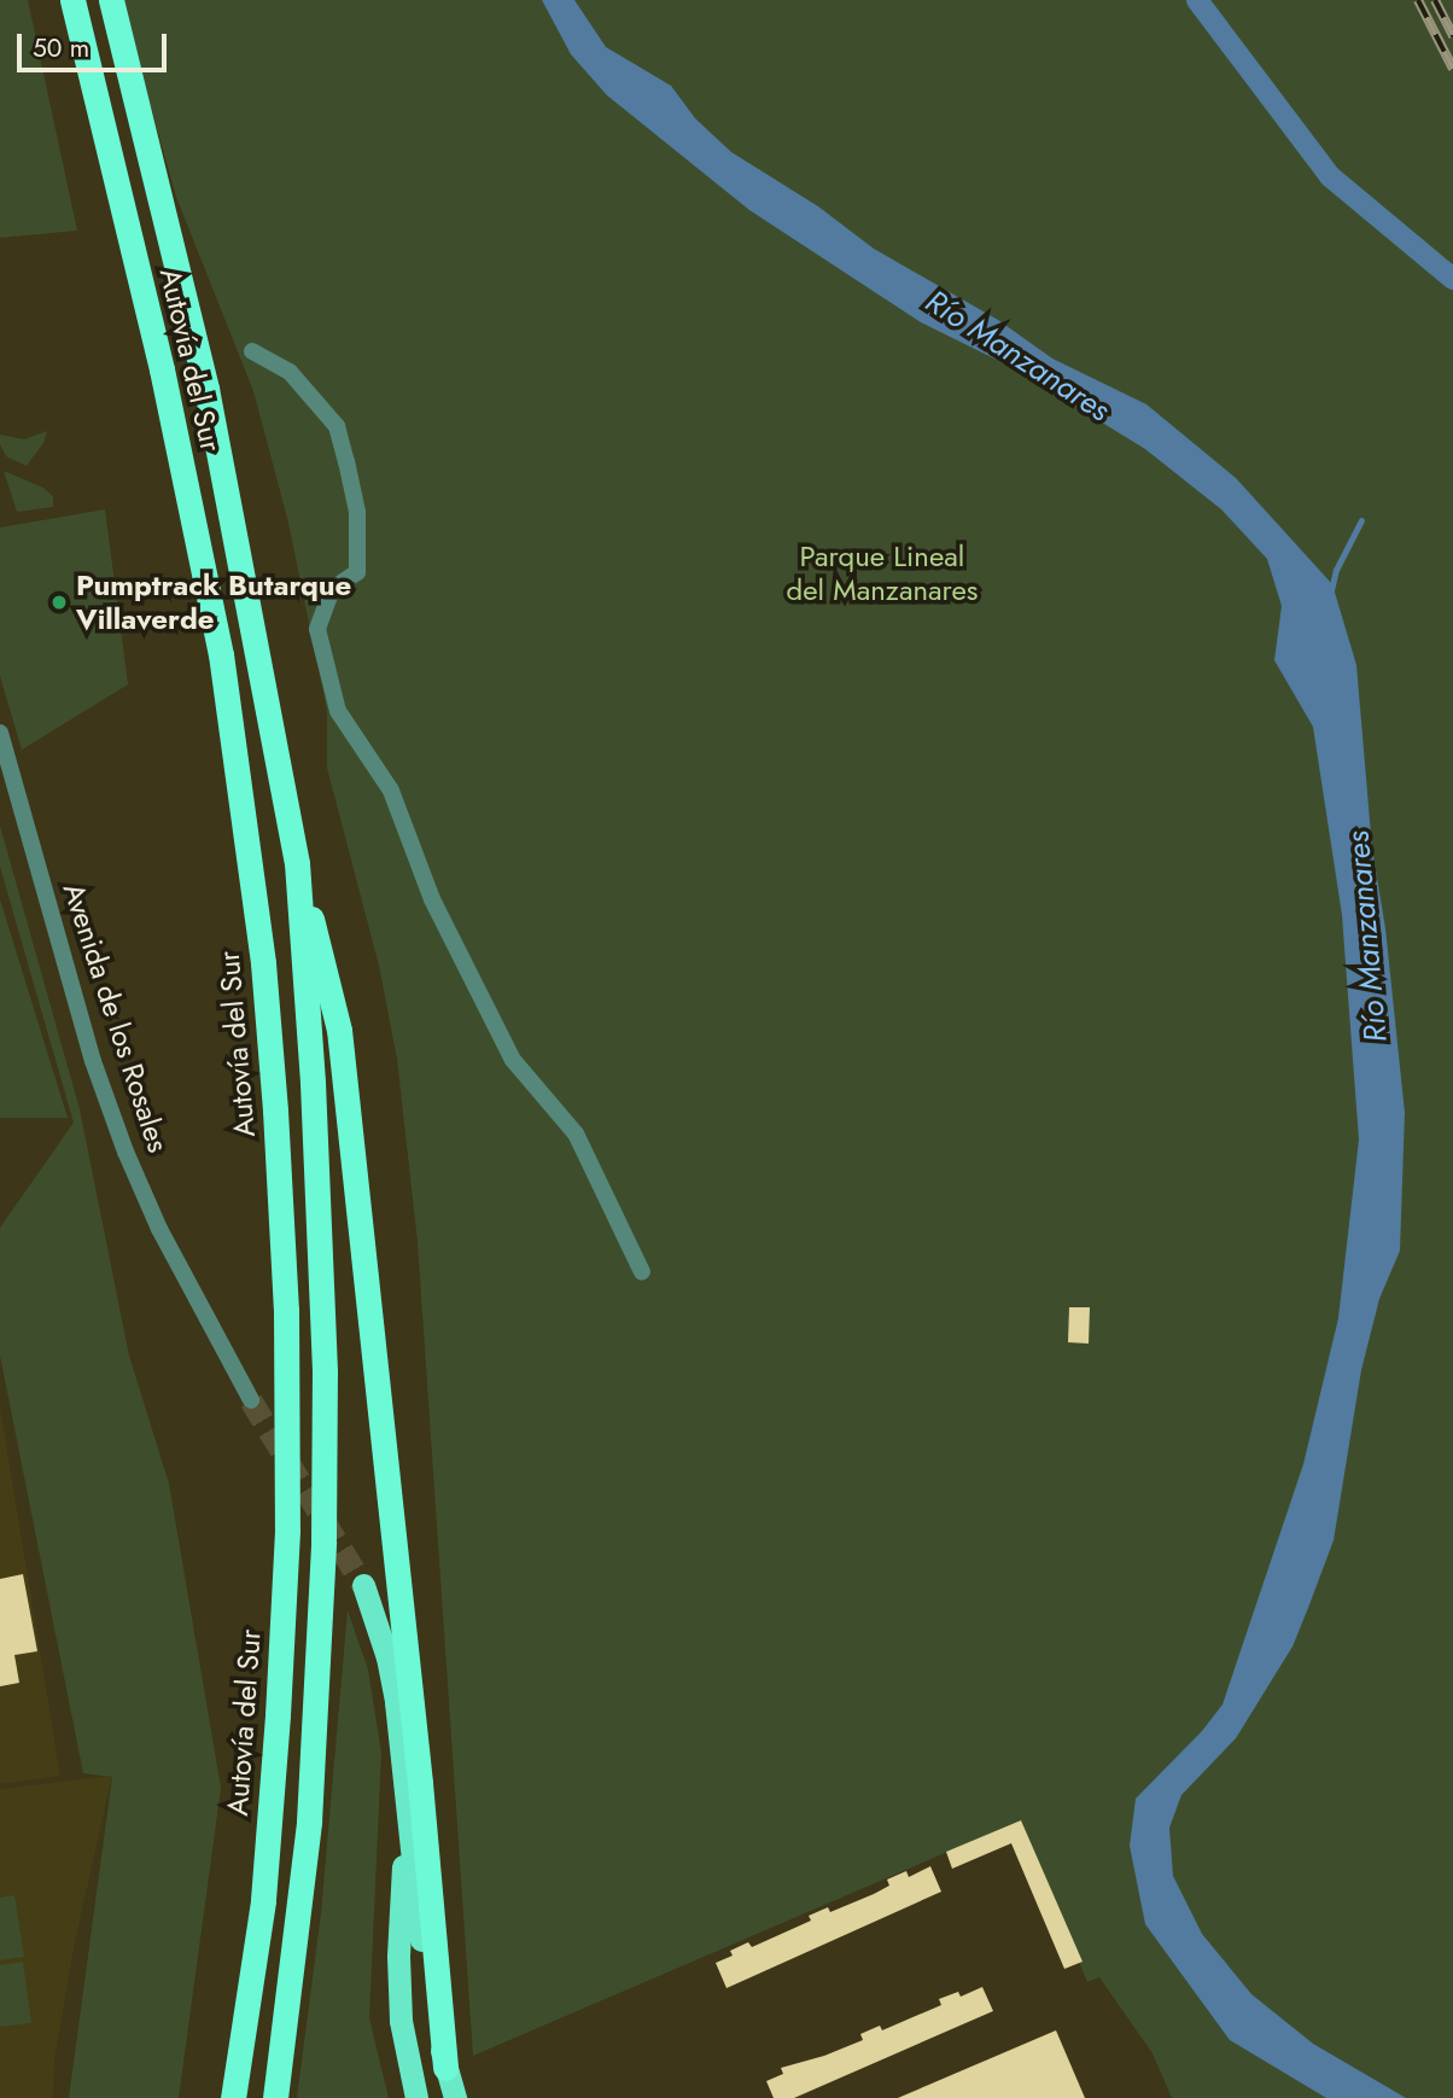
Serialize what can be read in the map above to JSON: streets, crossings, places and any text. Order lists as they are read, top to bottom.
{
  "streets": {
    "highway": ["Autovía del Sur"],
    "street": ["Avenida de los Rosales"]
  },
  "water": ["Río Manzanares"],
  "parks": ["Parque Lineal del Manzanares"],
  "places": ["Pumptrack Butarque Villaverde"],
  "scale_bar": "50 m"
}
